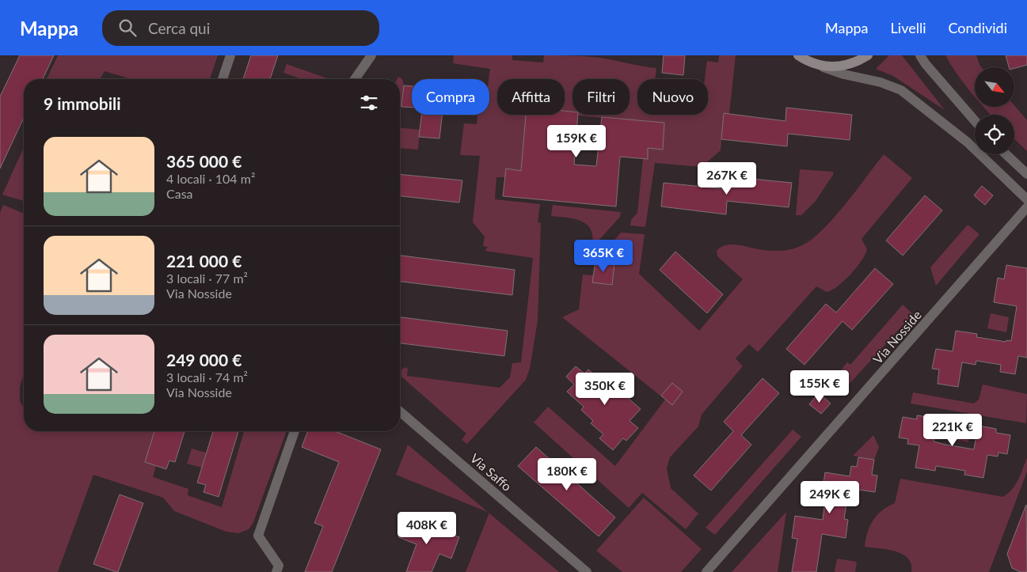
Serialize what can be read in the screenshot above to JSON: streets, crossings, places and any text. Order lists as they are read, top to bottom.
{
  "streets": {
    "street": ["Via Nosside", "Via Saffo"]
  },
  "north": "bottom right",
  "page": {
    "header": "Mappa",
    "search": "Cerca qui",
    "nav": ["Mappa", "Livelli", "Condividi"],
    "chip": [
      "Compra",
      "Affitta",
      "Filtri",
      "Nuovo"
    ],
    "heading": "9 immobili",
    "price": [
      "159K €",
      "267K €",
      "365K €",
      "155K €",
      "350K €",
      "221K €",
      "180K €",
      "249K €",
      "408K €"
    ],
    "list": [
      {
        "name": "365 000 €",
        "note": "4 locali · 104 m² · Casa"
      },
      {
        "name": "221 000 €",
        "note": "3 locali · 77 m² · Via Nosside"
      },
      {
        "name": "249 000 €",
        "note": "3 locali · 74 m² · Via Nosside"
      }
    ]
  }
}
